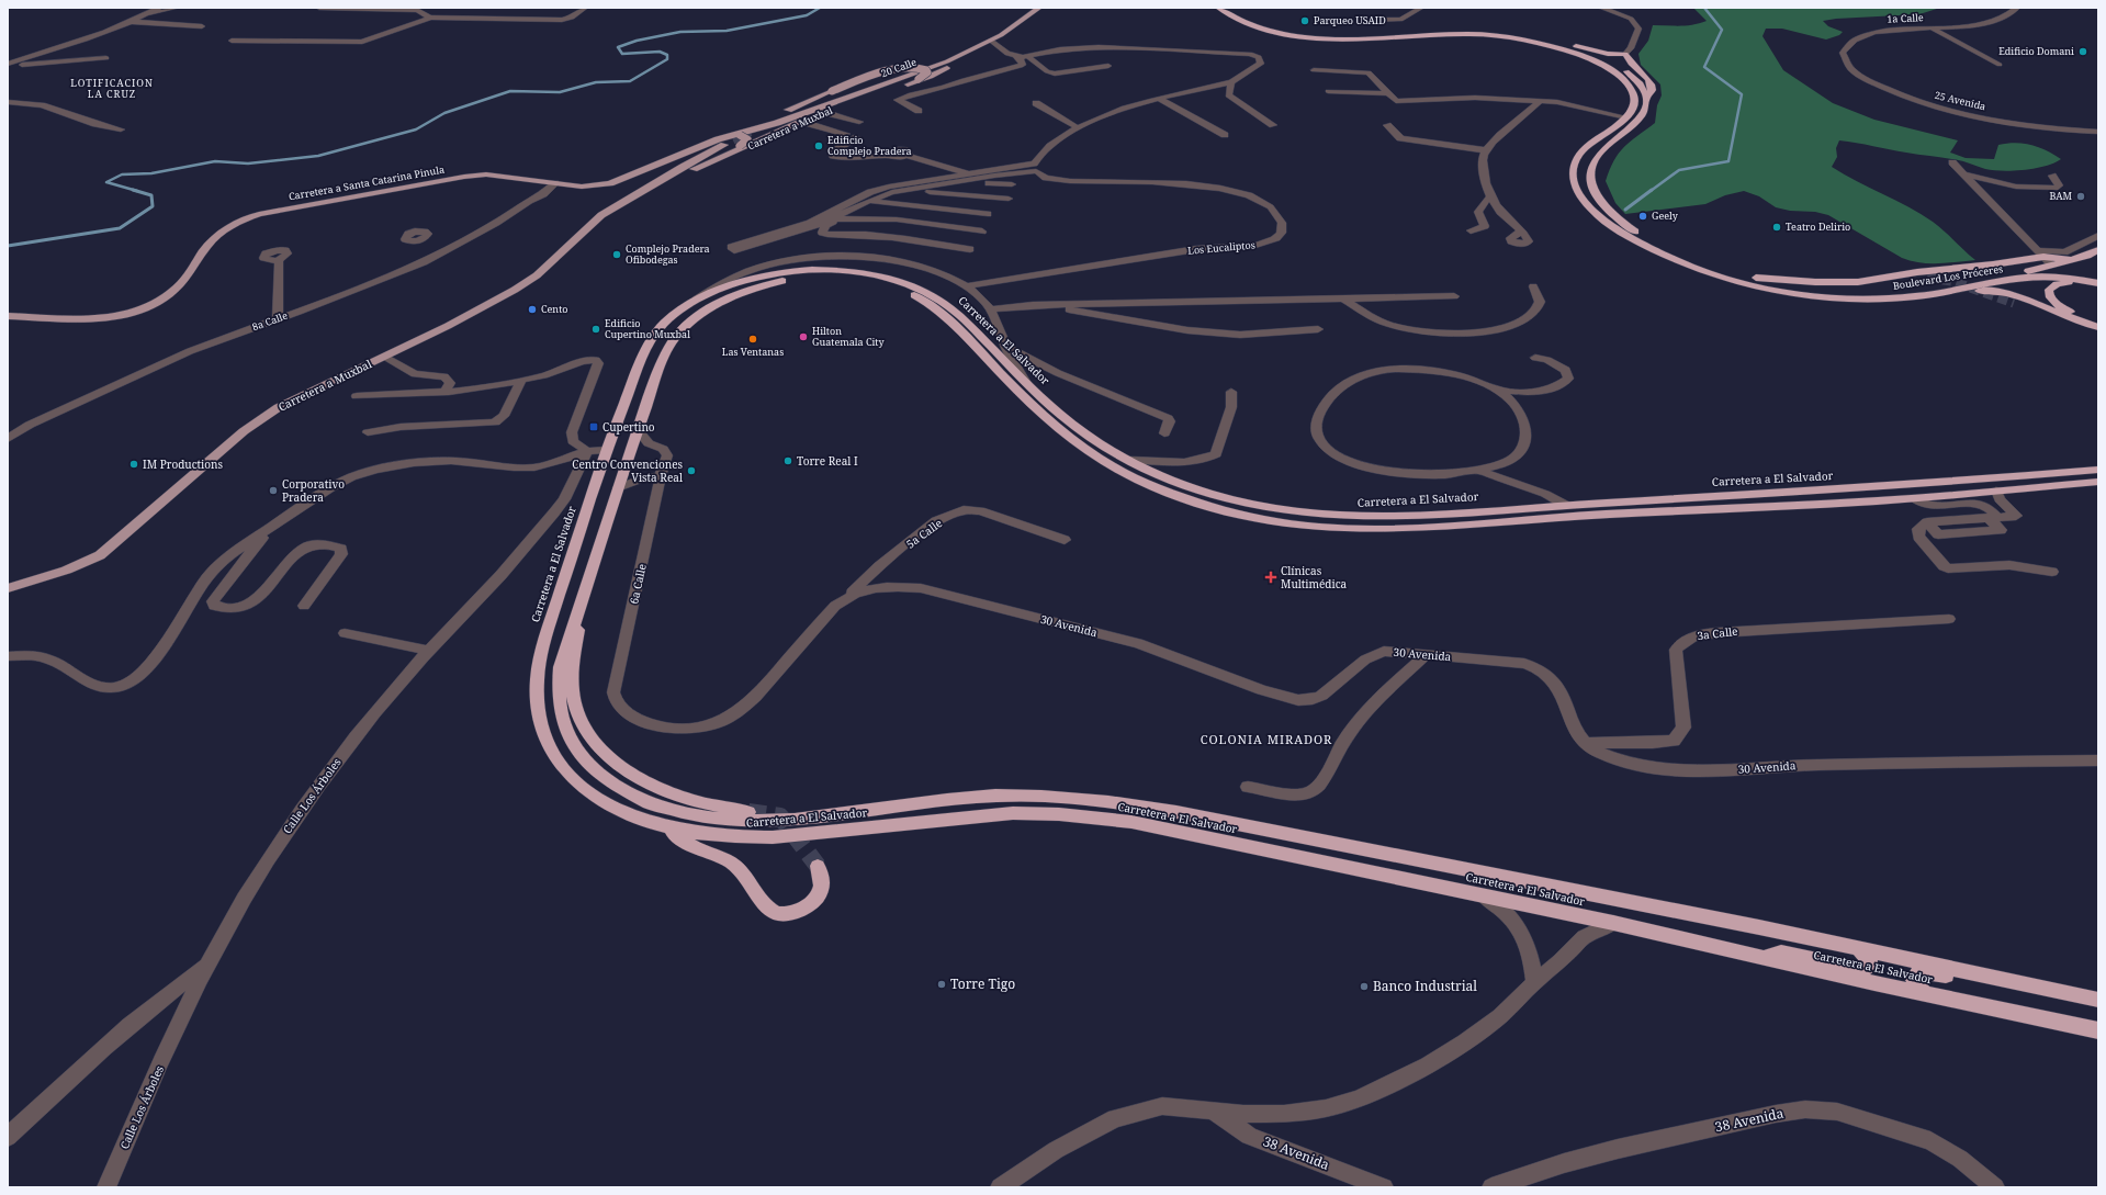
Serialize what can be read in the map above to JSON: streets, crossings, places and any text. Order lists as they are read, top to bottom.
{
  "streets": {
    "highway": ["Boulevard Los Próceres", "Carretera a El Salvador"],
    "main road": ["20 Calle", "Carretera a Muxbal", "Carretera a Santa Catarina Pinula"],
    "street": [
      "1a Calle",
      "25 Avenida",
      "Los Eucaliptos",
      "8a Calle",
      "5a Calle",
      "6a Calle",
      "30 Avenida",
      "3a Calle",
      "Calle Los Árboles",
      "38 Avenida"
    ]
  },
  "crossings": [
    ["1a Calle", "25 Avenida"],
    ["20 Calle", "Carretera a Muxbal"],
    ["20 Calle", "Carretera a Santa Catarina Pinula"],
    ["Carretera a Muxbal", "Carretera a Santa Catarina Pinula"],
    ["Carretera a Santa Catarina Pinula", "8a Calle"],
    ["Carretera a El Salvador", "6a Calle"],
    ["5a Calle", "30 Avenida"],
    ["6a Calle", "30 Avenida"],
    ["30 Avenida", "3a Calle"]
  ],
  "districts": ["LOTIFICACION LA CRUZ", "COLONIA MIRADOR"],
  "places": {
    "other": [
      "Parqueo USAID",
      "Edificio Domani",
      "Edificio Complejo Pradera",
      "BAM",
      "Geely",
      "Teatro Delirio",
      "Complejo Pradera Ofibodegas",
      "Cento",
      "Edificio Cupertino Muxbal",
      "Hilton Guatemala City",
      "Las Ventanas",
      "Torre Real I",
      "IM Productions",
      "Centro Convenciones Vista Real",
      "Corporativo Pradera",
      "Torre Tigo",
      "Banco Industrial"
    ],
    "transit": ["Cupertino"],
    "health": ["Clínicas Multimédica"]
  }
}
